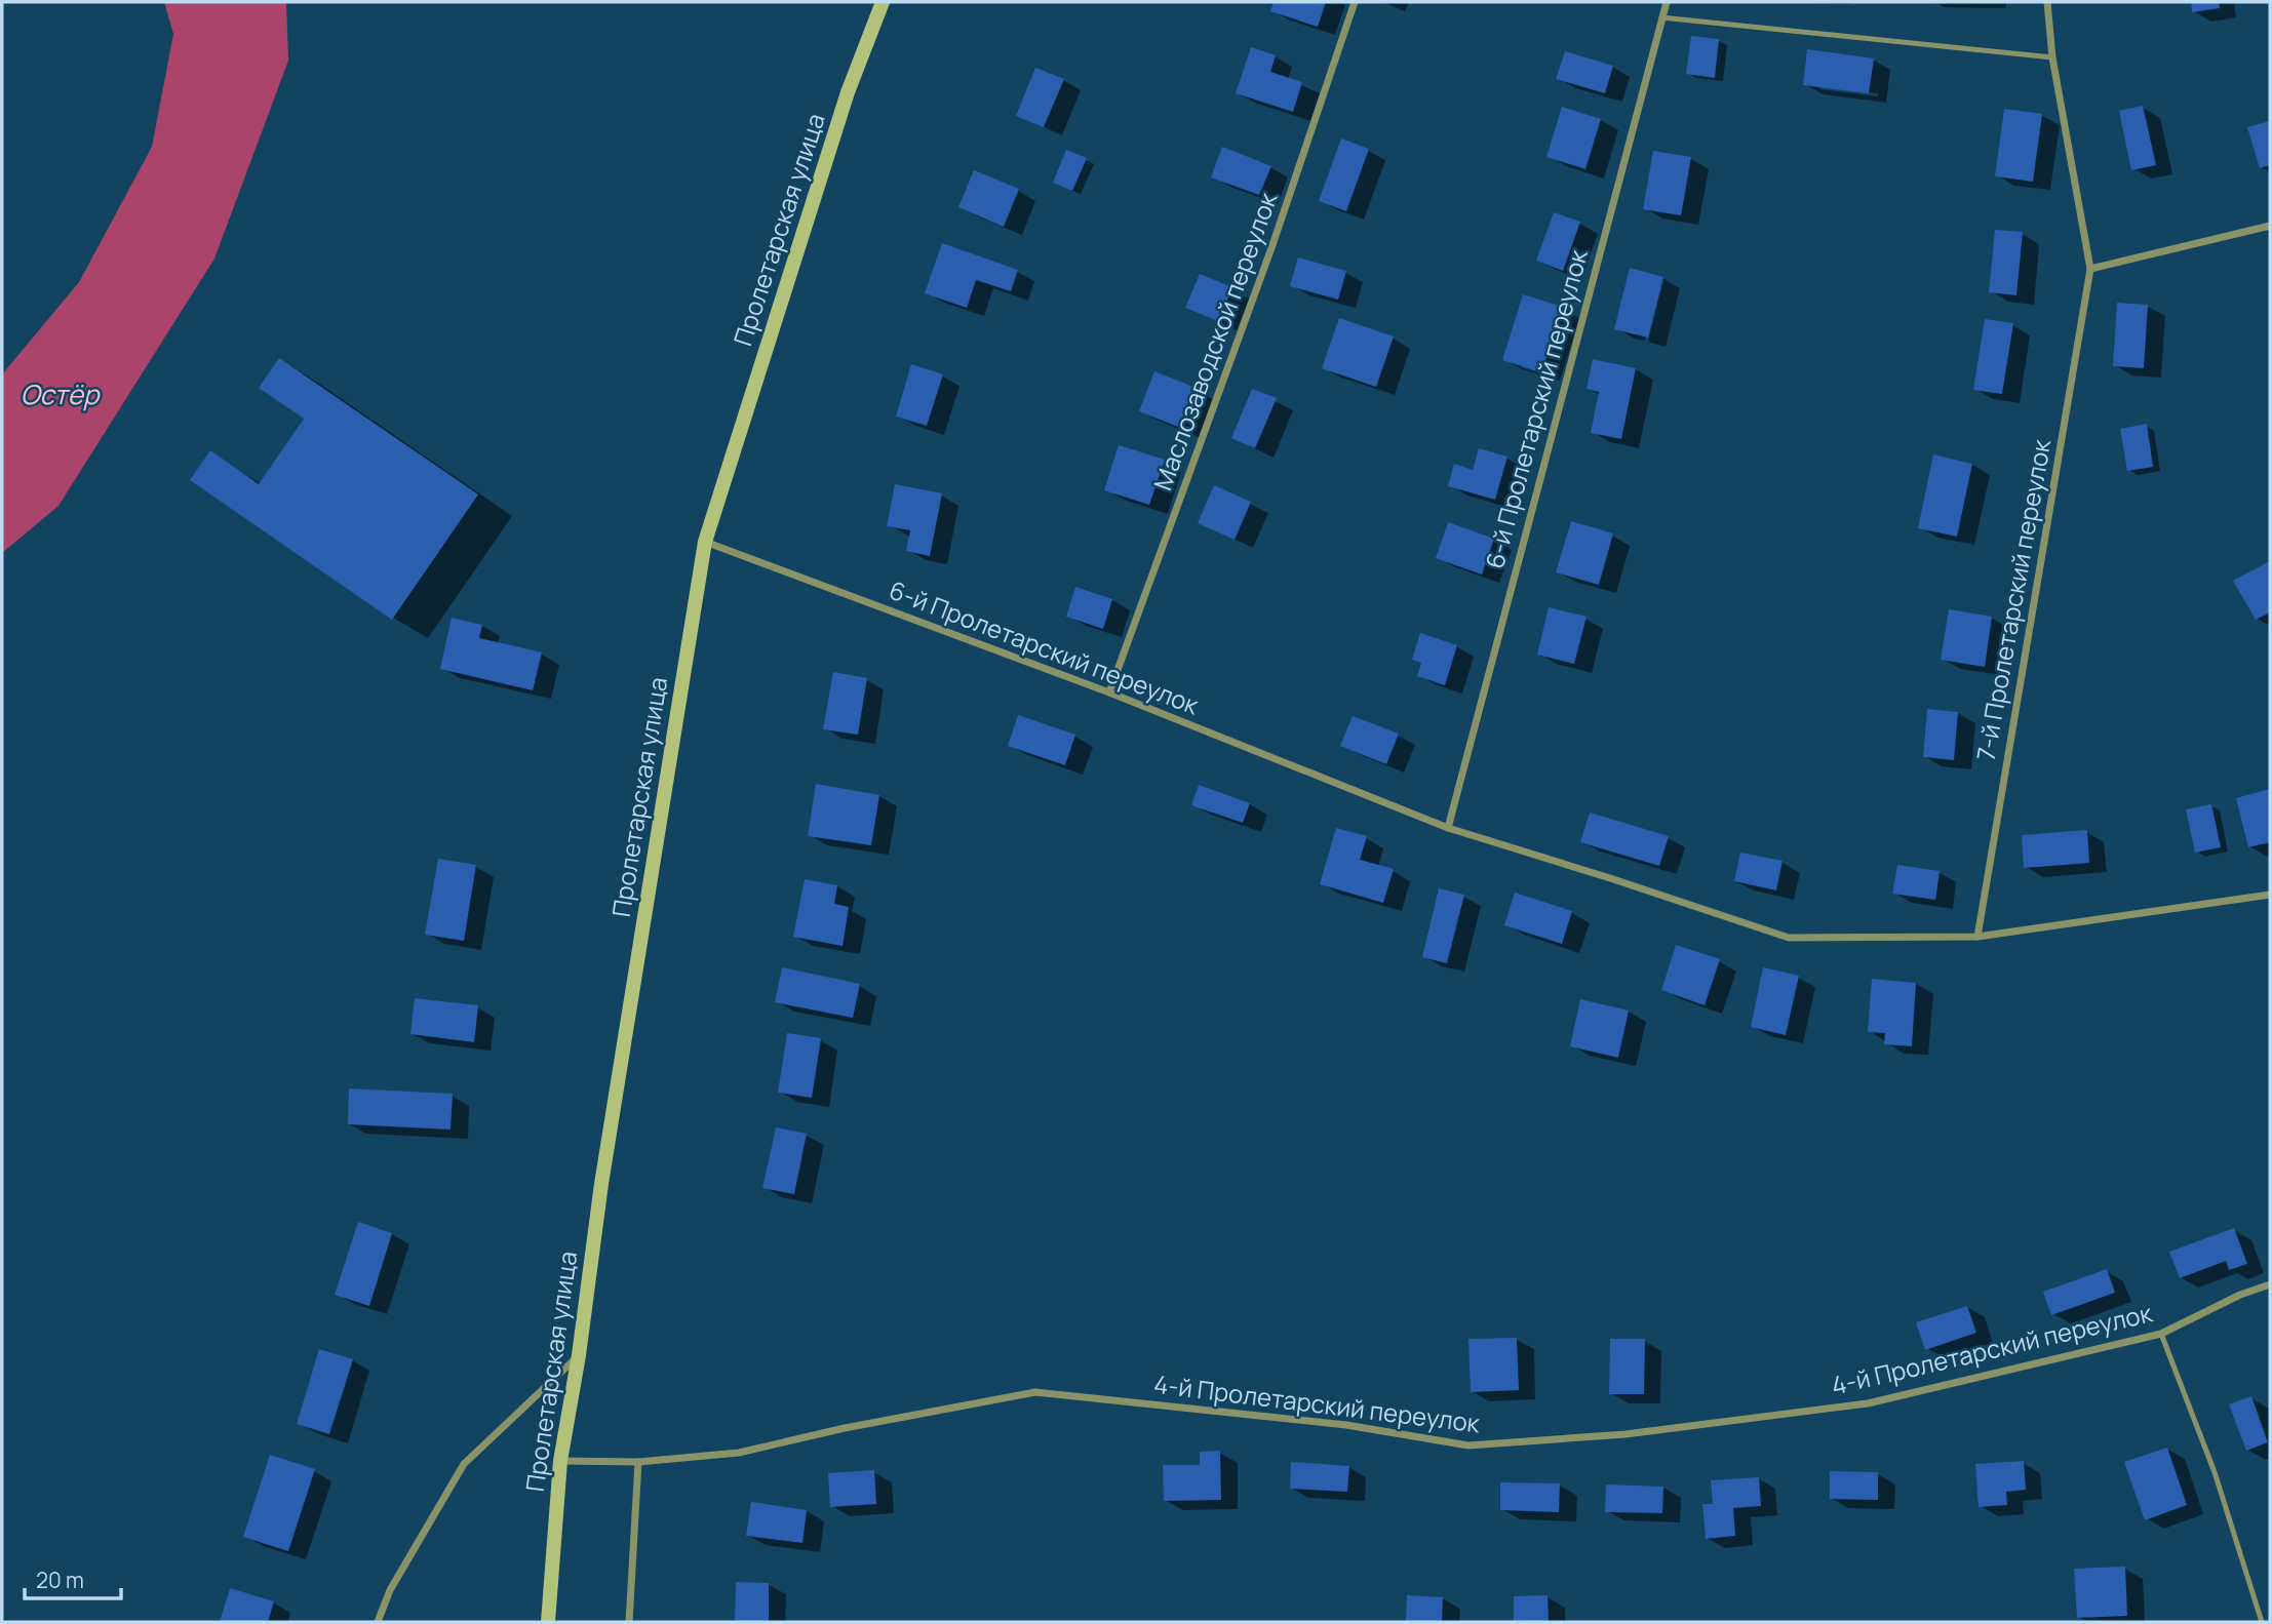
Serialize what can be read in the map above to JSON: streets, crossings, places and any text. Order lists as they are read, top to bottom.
{
  "streets": {
    "main road": ["Пролетарская улица"],
    "street": [
      "Маслозаводской переулок",
      "6-й Пролетарский переулок",
      "7-й Пролетарский переулок",
      "4-й Пролетарский переулок"
    ]
  },
  "crossings": [
    ["Пролетарская улица", "6-й Пролетарский переулок"],
    ["Пролетарская улица", "4-й Пролетарский переулок"],
    ["Маслозаводской переулок", "6-й Пролетарский переулок"],
    ["6-й Пролетарский переулок", "7-й Пролетарский переулок"]
  ],
  "water": ["Остёр"],
  "scale_bar": "20 m"
}
